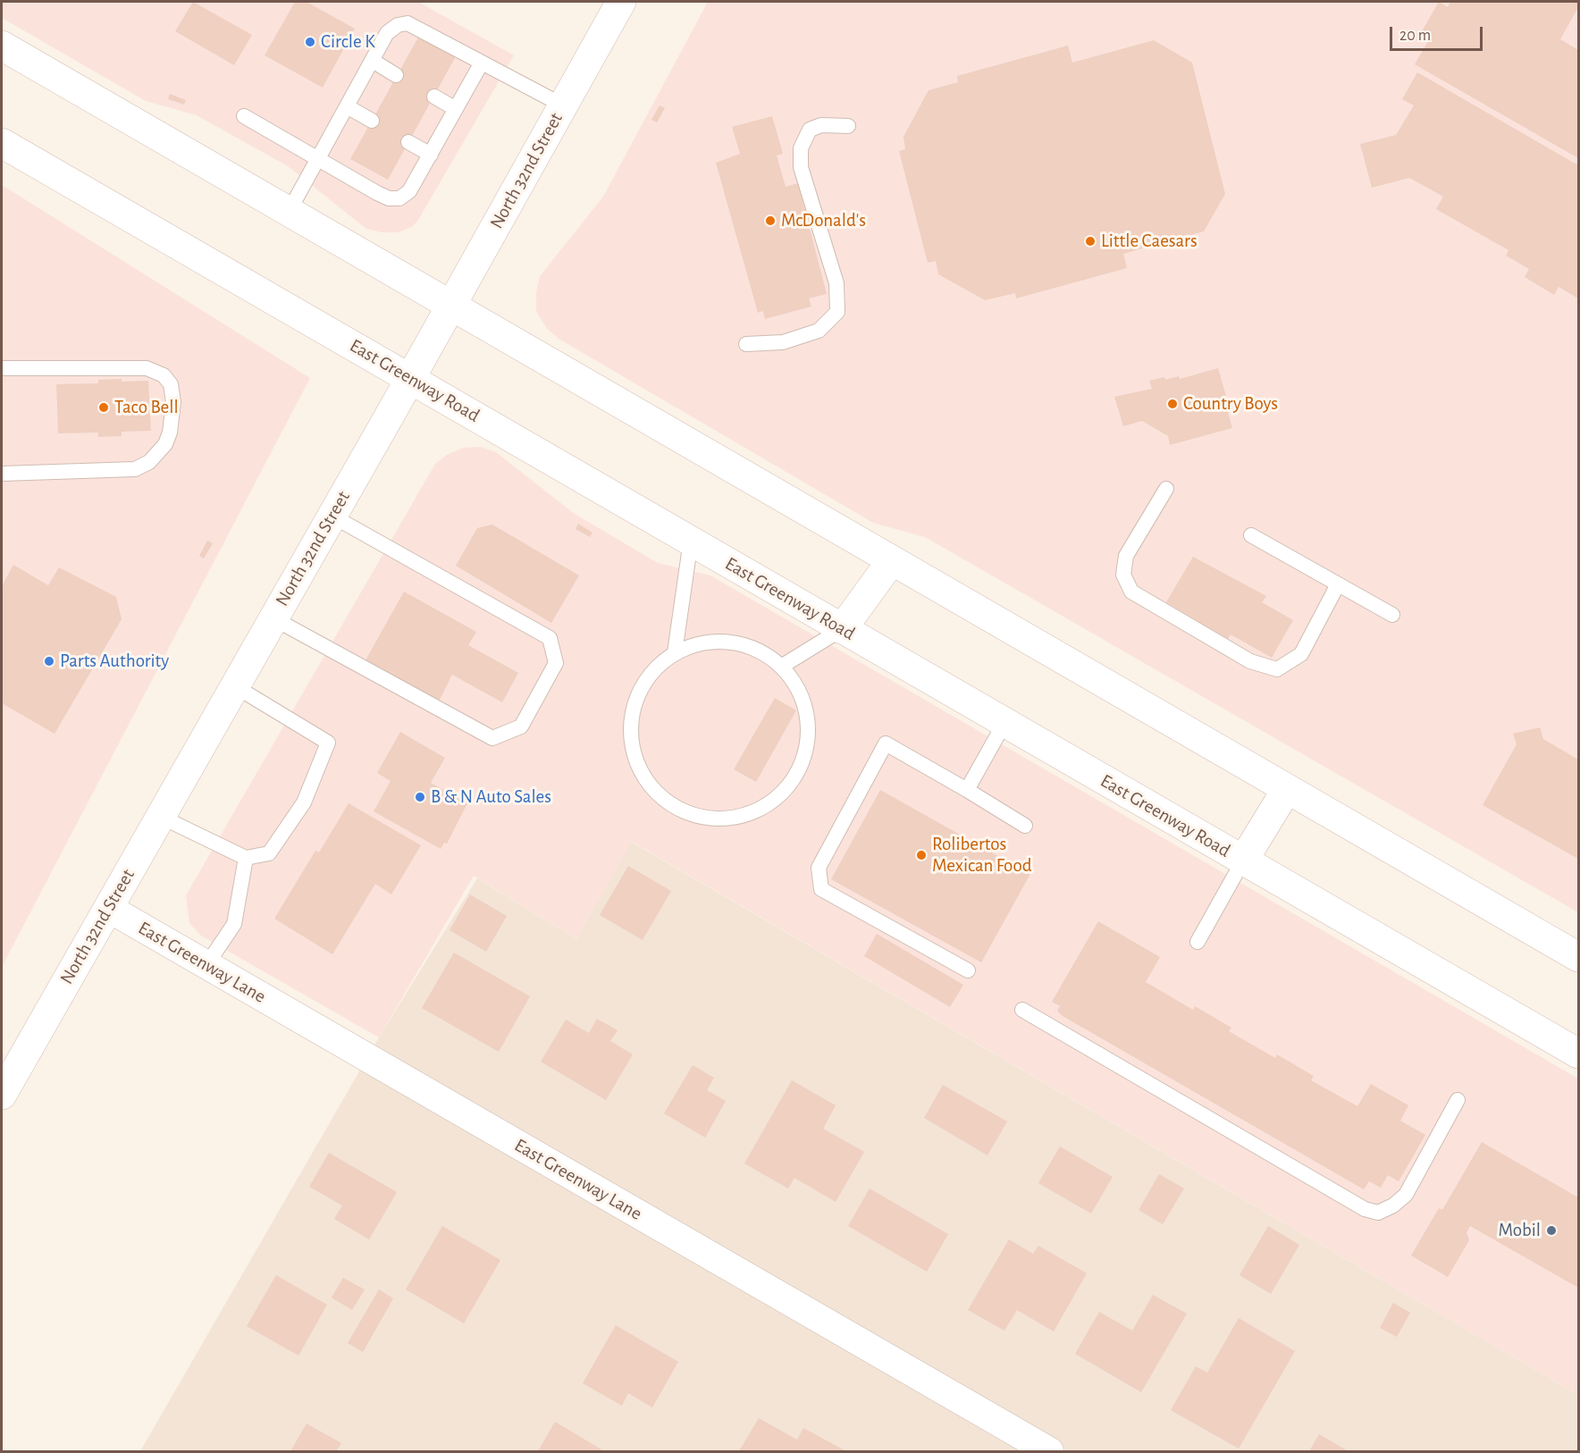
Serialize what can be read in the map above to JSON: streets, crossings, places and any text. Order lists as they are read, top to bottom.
{
  "streets": {
    "main road": ["North 32nd Street", "East Greenway Road"],
    "street": ["East Greenway Lane"]
  },
  "crossings": [
    ["North 32nd Street", "East Greenway Road"],
    ["North 32nd Street", "East Greenway Lane"]
  ],
  "places": [
    "Circle K",
    "McDonald's",
    "Little Caesars",
    "Country Boys",
    "Taco Bell",
    "Parts Authority",
    "B & N Auto Sales",
    "Rolibertos Mexican Food",
    "Mobil"
  ],
  "scale_bar": "20 m"
}
